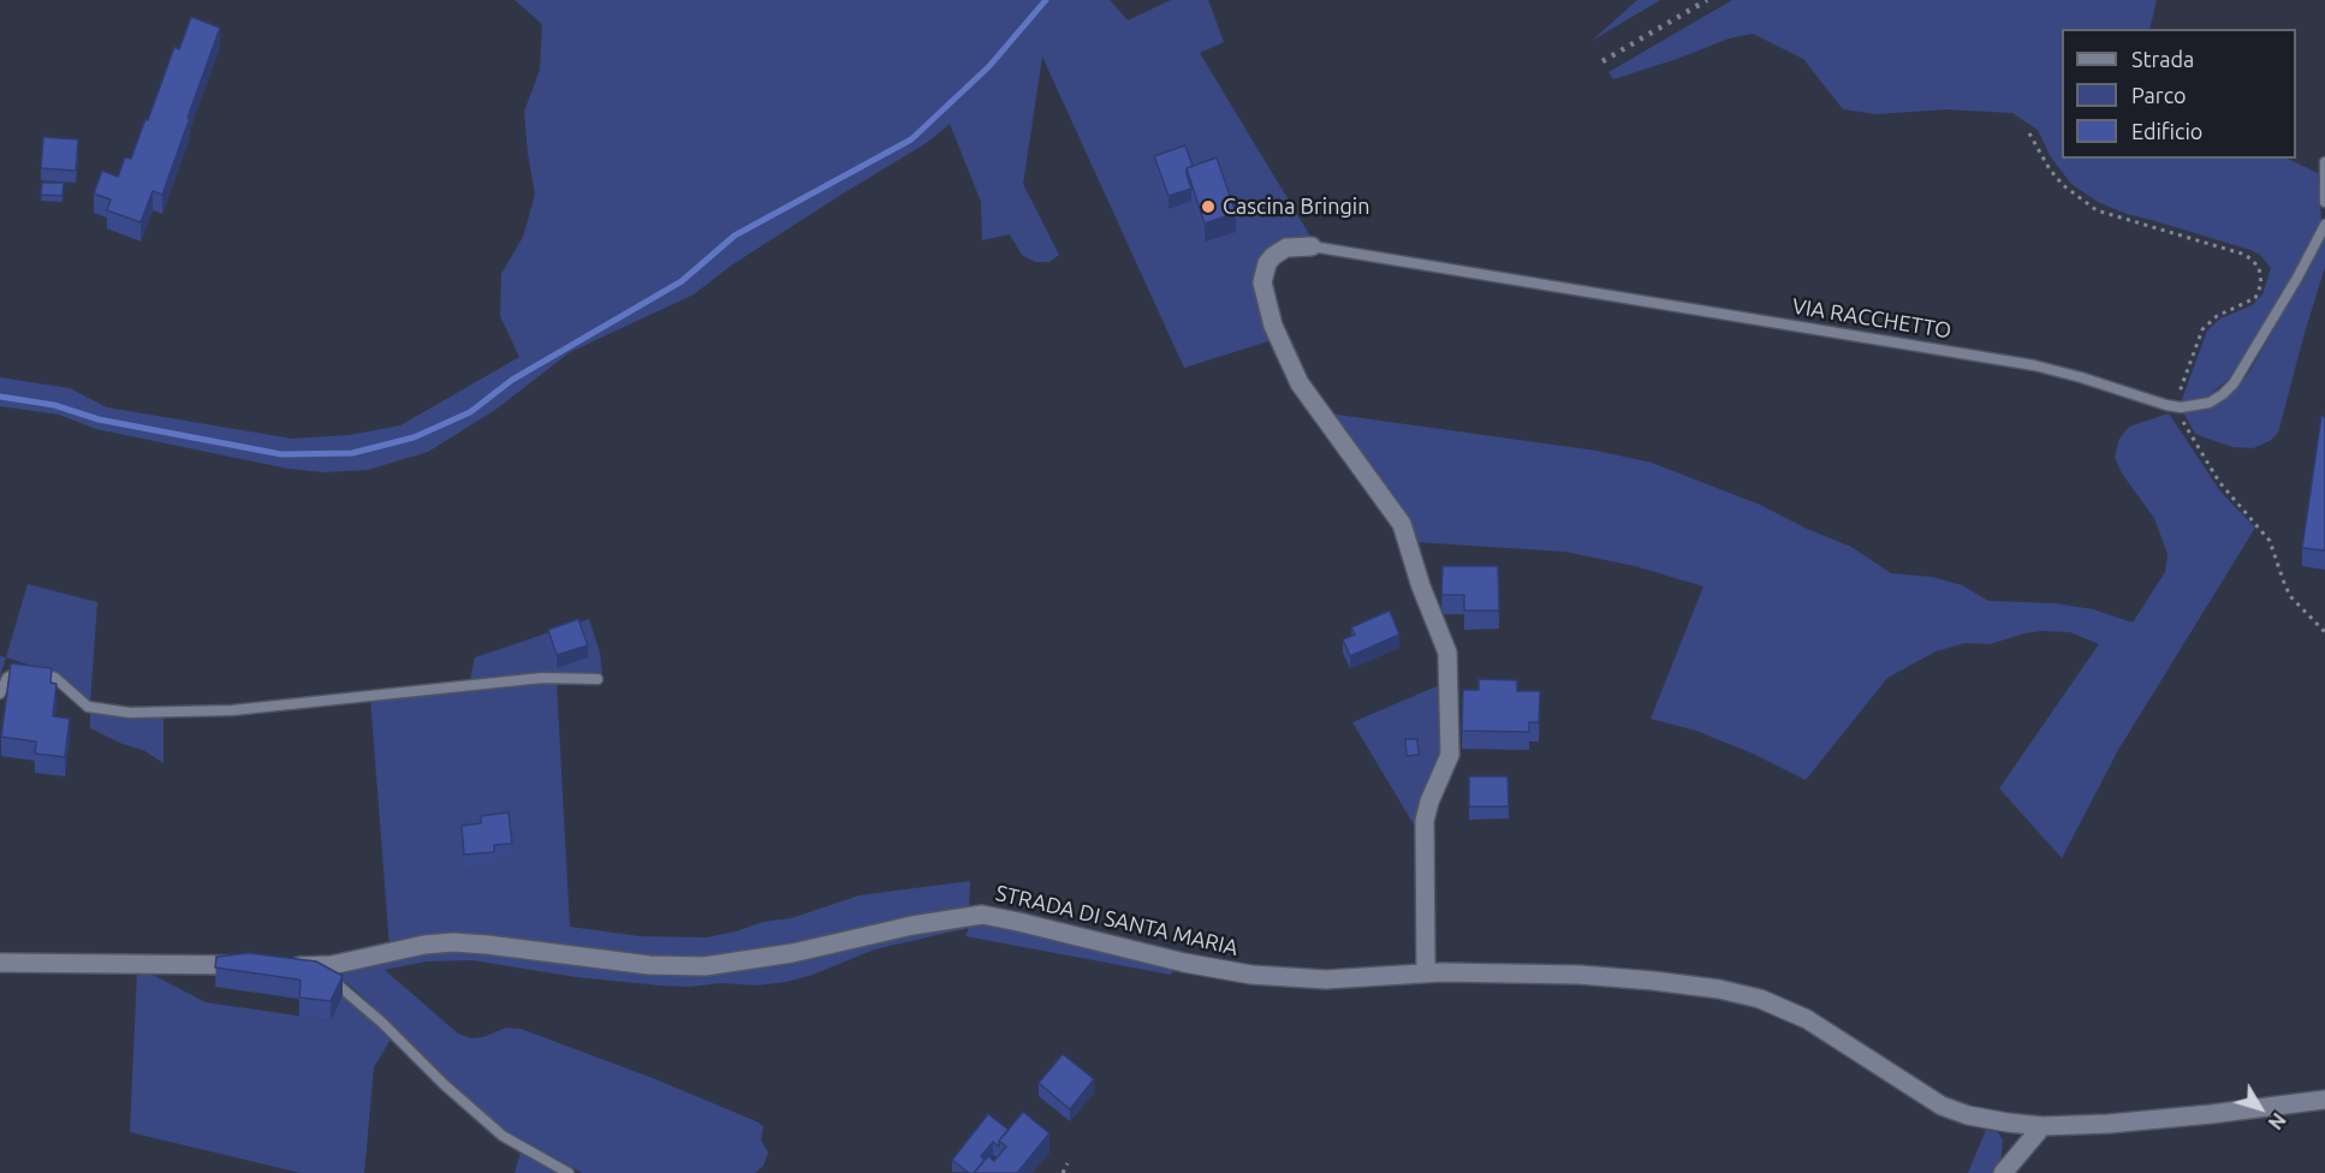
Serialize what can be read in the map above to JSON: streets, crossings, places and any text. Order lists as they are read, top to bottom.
{
  "streets": {
    "street": ["STRADA DI SANTA MARIA"],
    "lane": ["VIA RACCHETTO"]
  },
  "places": ["Cascina Bringin"],
  "legend": ["Strada", "Parco", "Edificio"],
  "north": "bottom right"
}
